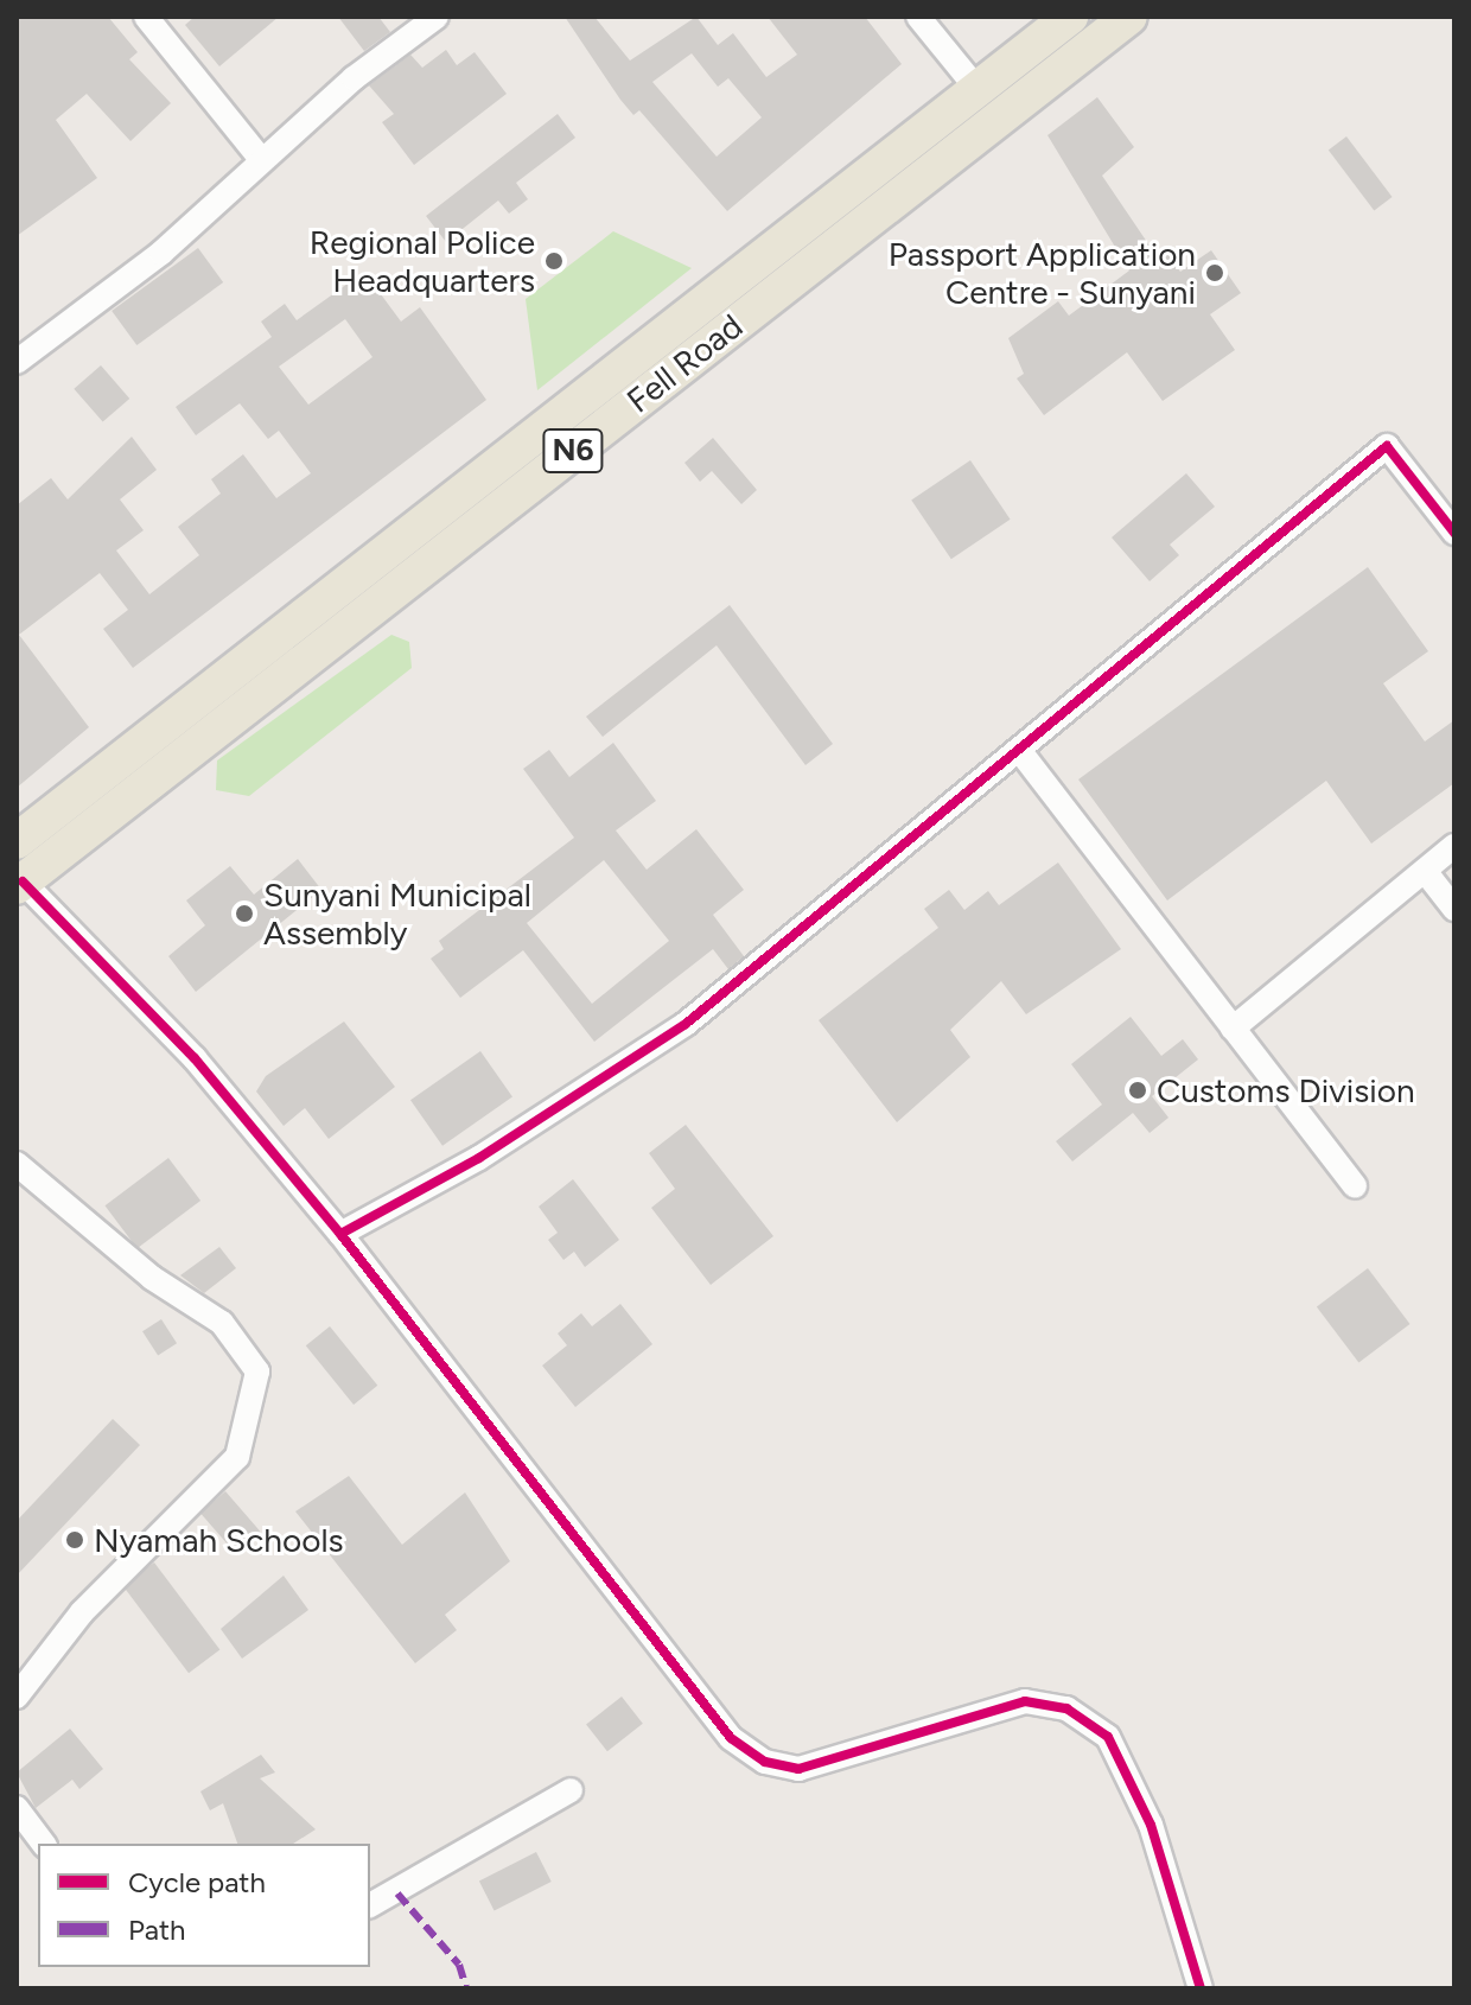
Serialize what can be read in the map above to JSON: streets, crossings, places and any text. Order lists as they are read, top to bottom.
{
  "streets": {
    "main road": ["Fell Road", "N6"]
  },
  "places": [
    "Regional Police Headquarters",
    "Passport Application Centre - Sunyani",
    "Sunyani Municipal Assembly",
    "Customs Division",
    "Nyamah Schools"
  ],
  "legend": ["Cycle path", "Path"]
}
